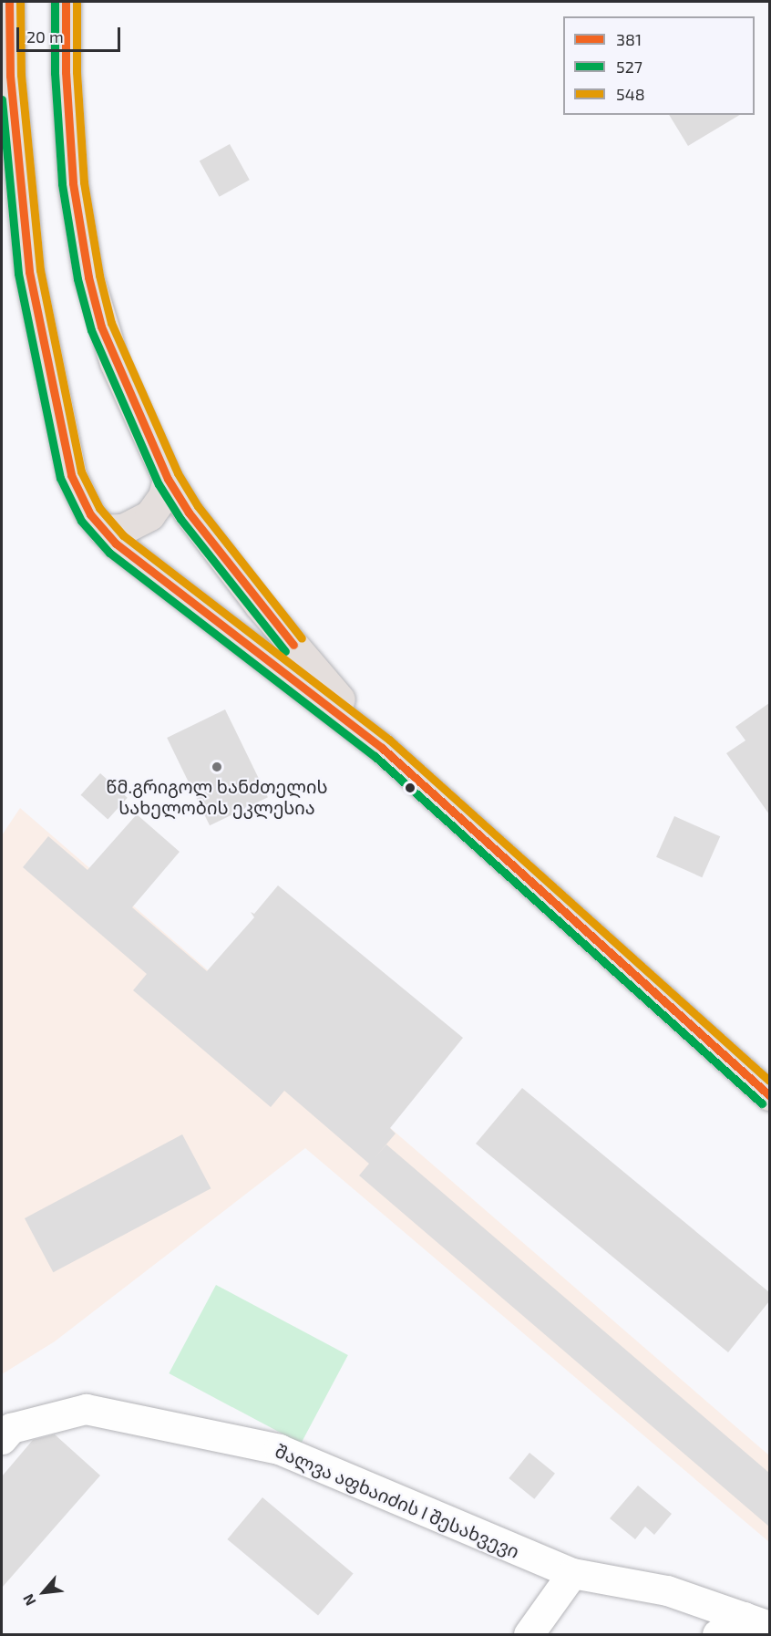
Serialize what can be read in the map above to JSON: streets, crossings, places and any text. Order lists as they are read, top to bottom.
{
  "streets": {
    "street": ["შალვა აფხაიძის I შესახვევი"]
  },
  "places": ["წმ.გრიგოლ ხანძთელის სახელობის ეკლესია"],
  "lines": ["transit line 381", "transit line 527", "transit line 548"],
  "legend": ["381", "527", "548"],
  "scale_bar": "20 m",
  "north": "bottom left"
}
